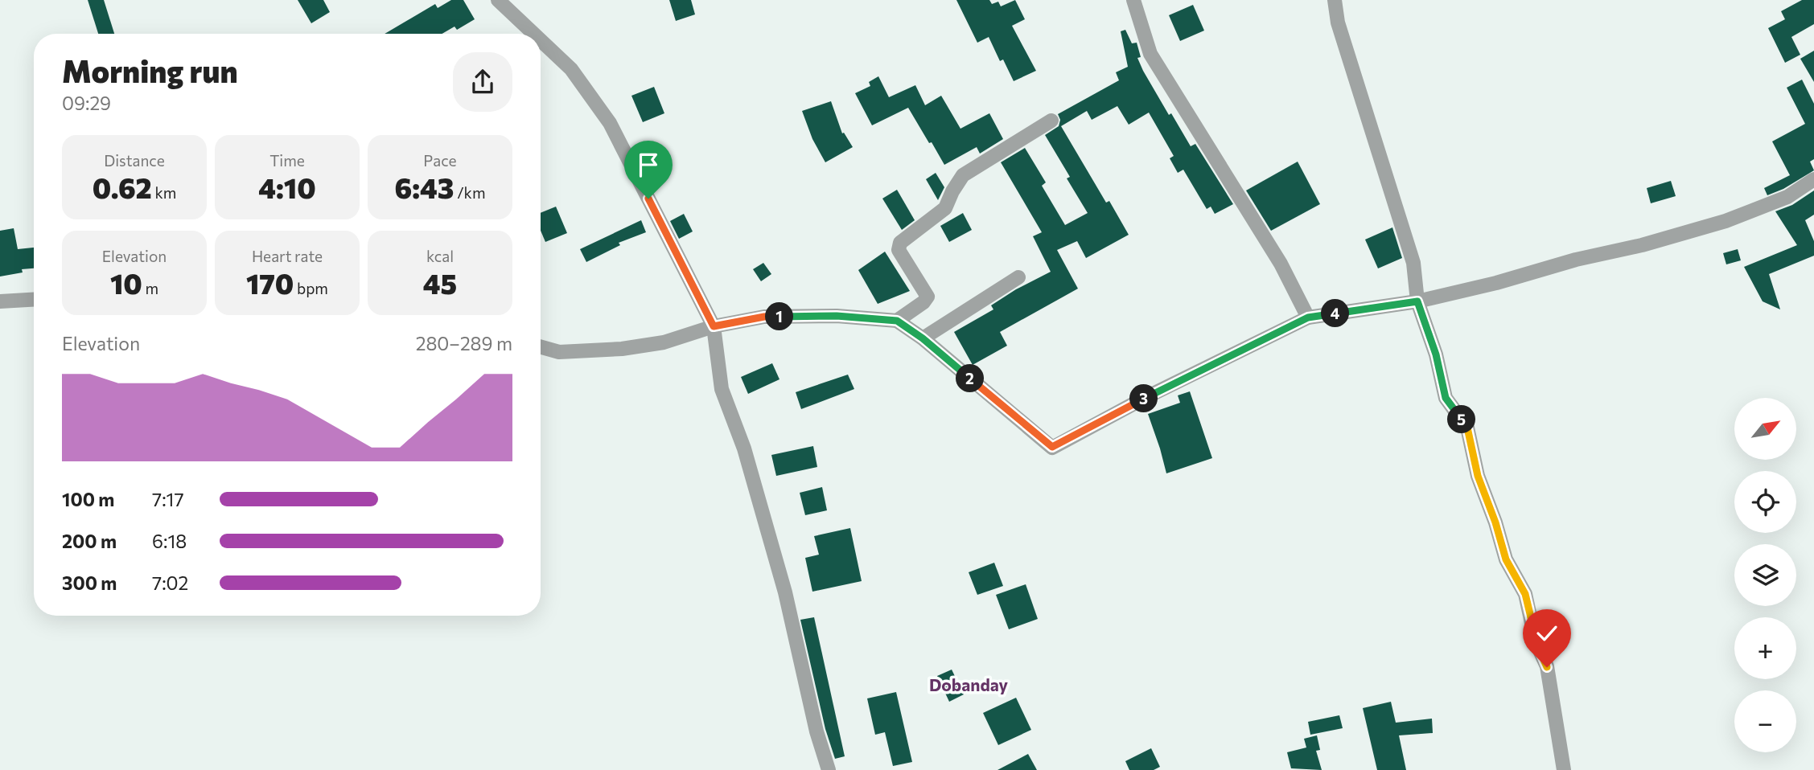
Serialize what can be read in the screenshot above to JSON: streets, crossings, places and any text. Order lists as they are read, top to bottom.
{
  "districts": ["Dobanday"],
  "north": "top right",
  "page": {
    "heading": ["Morning run", "09:29"],
    "stats": [
      ["Distance", "0.62 km"],
      ["Time", "4:10"],
      ["Pace", "6:43 /km"],
      ["Elevation", "10 m"],
      ["Heart rate", "170 bpm"],
      ["kcal", "45"]
    ],
    "pins": [
      "4",
      "1",
      "2",
      "3",
      "5"
    ],
    "chart": ["Elevation", "280–289 m"],
    "map_buttons": ["+", "−"],
    "list": [
      {
        "name": "100 m",
        "note": "7:17"
      },
      {
        "name": "200 m",
        "note": "6:18"
      },
      {
        "name": "300 m",
        "note": "7:02"
      }
    ]
  }
}
